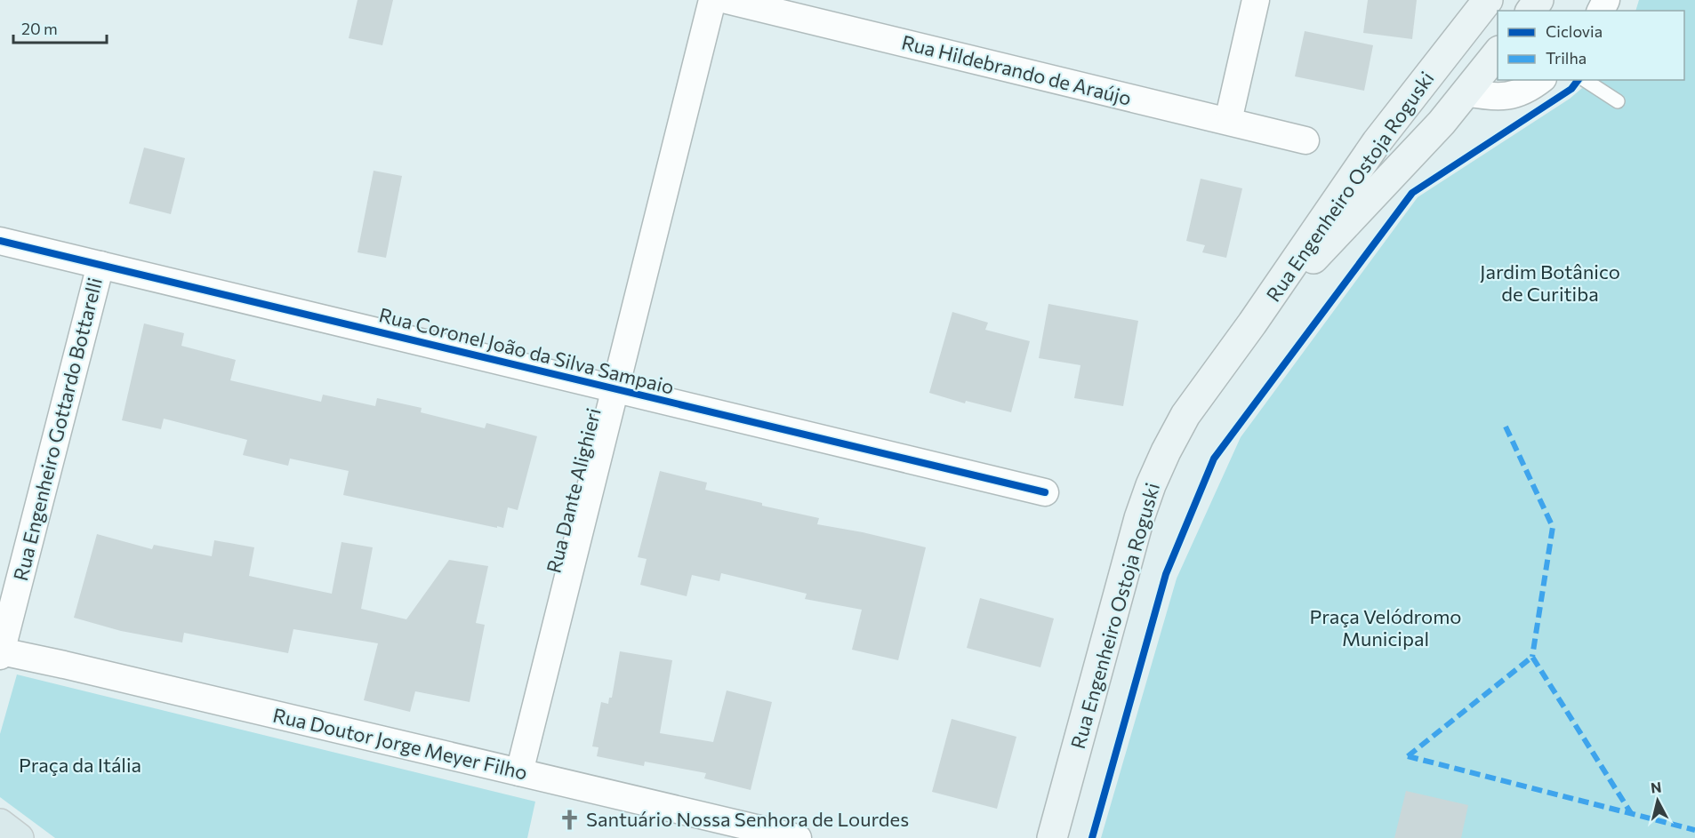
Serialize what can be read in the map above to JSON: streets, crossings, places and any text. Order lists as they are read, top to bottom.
{
  "streets": {
    "main road": ["Rua Engenheiro Ostoja Roguski"],
    "street": [
      "Rua Hildebrando de Araújo",
      "Rua Coronel João da Silva Sampaio",
      "Rua Engenheiro Gottardo Bottarelli",
      "Rua Dante Alighieri",
      "Rua Doutor Jorge Meyer Filho"
    ]
  },
  "crossings": [
    ["Rua Coronel João da Silva Sampaio", "Rua Engenheiro Gottardo Bottarelli"],
    ["Rua Coronel João da Silva Sampaio", "Rua Dante Alighieri"],
    ["Rua Engenheiro Gottardo Bottarelli", "Rua Doutor Jorge Meyer Filho"],
    ["Rua Dante Alighieri", "Rua Doutor Jorge Meyer Filho"]
  ],
  "parks": ["Jardim Botânico de Curitiba", "Praça Velódromo Municipal", "Praça da Itália"],
  "places": {
    "church": ["Santuário Nossa Senhora de Lourdes"]
  },
  "legend": ["Ciclovia", "Trilha"],
  "scale_bar": "20 m",
  "north": "top"
}
